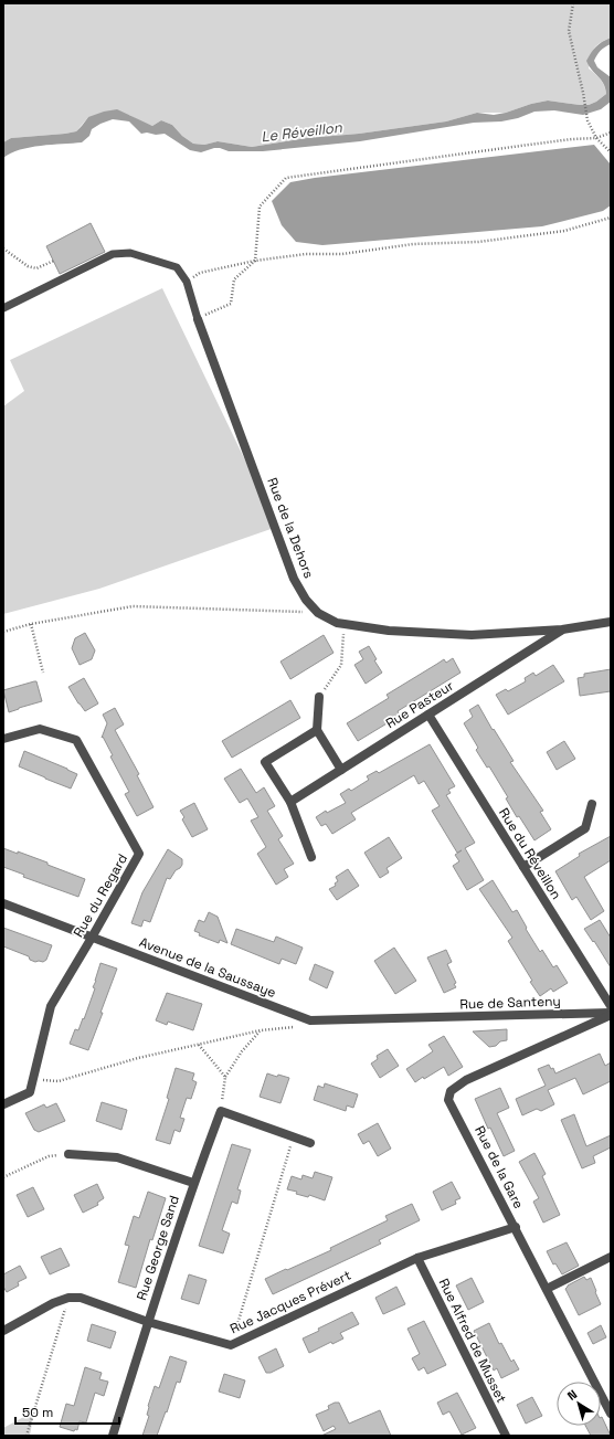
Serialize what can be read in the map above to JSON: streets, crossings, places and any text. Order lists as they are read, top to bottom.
{
  "streets": {
    "street": [
      "Rue de la Dehors",
      "Rue Pasteur",
      "Rue du Réveillon",
      "Rue du Regard",
      "Avenue de la Saussaye",
      "Rue de Santeny",
      "Rue de la Gare",
      "Rue George Sand",
      "Rue Jacques Prévert",
      "Rue Alfred de Musset"
    ]
  },
  "crossings": [
    ["Rue de la Dehors", "Rue Pasteur"],
    ["Rue Pasteur", "Rue du Réveillon"],
    ["Rue du Regard", "Avenue de la Saussaye"],
    ["Avenue de la Saussaye", "Rue de Santeny"],
    ["Rue de Santeny", "Rue de la Gare"],
    ["Rue de la Gare", "Rue Jacques Prévert"],
    ["Rue George Sand", "Rue Jacques Prévert"],
    ["Rue Jacques Prévert", "Rue Alfred de Musset"]
  ],
  "water": ["Le Réveillon"],
  "scale_bar": "50 m",
  "north": "top left"
}
